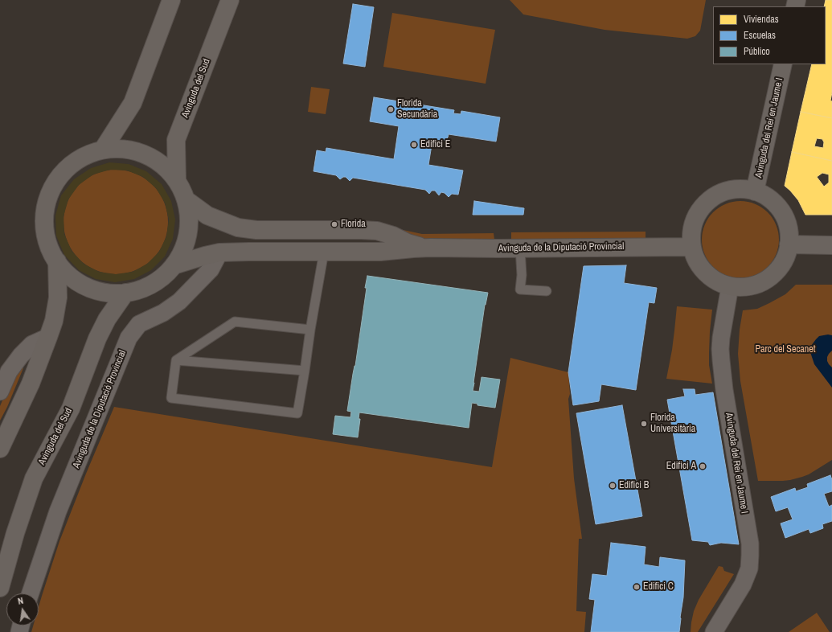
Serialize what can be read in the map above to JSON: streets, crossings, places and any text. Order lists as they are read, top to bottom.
{
  "streets": {
    "main road": ["Avinguda del Sud", "Avinguda del Rei en Jaume I", "Avinguda de la Diputació Provincial"]
  },
  "crossings": [
    ["Avinguda del Rei en Jaume I", "Avinguda de la Diputació Provincial"]
  ],
  "parks": ["Parc del Secanet"],
  "places": [
    "Florida Secundària",
    "Edifici E",
    "Florida",
    "Florida Universitària",
    "Edifici A",
    "Edifici B",
    "Edifici C"
  ],
  "legend": ["Viviendas", "Escuelas", "Público"],
  "north": "top"
}
